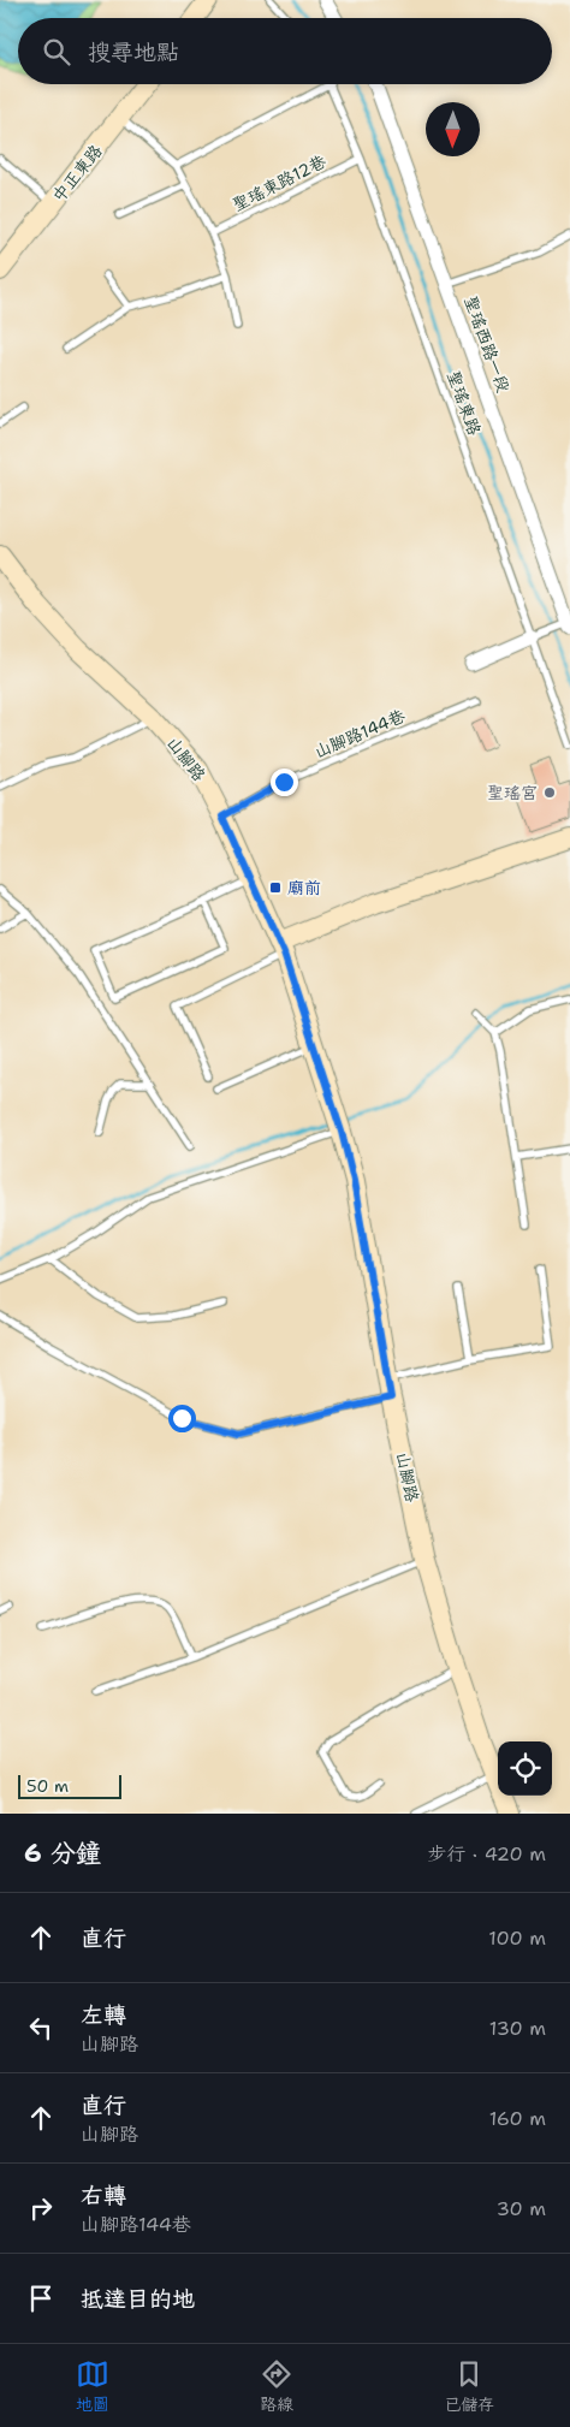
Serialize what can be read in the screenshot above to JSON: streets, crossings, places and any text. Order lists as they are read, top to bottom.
{
  "streets": {
    "main road": ["中正東路", "山腳路"],
    "street": ["聖瑤西路一段"],
    "lane": ["聖瑤東路12巷", "聖瑤東路", "山腳路144巷"]
  },
  "crossings": [
    ["聖瑤東路12巷", "聖瑤東路"],
    ["山腳路144巷", "山腳路"]
  ],
  "places": {
    "other": ["聖瑤宮"],
    "transit": ["廟前"]
  },
  "scale_bar": "50 m",
  "north": "bottom",
  "page": {
    "search": "搜尋地點",
    "scale": "50 m",
    "heading": ["6 分鐘", "步行 · 420 m"],
    "list": [
      ["直行", "100 m"],
      ["左轉", "山腳路", "130 m"],
      ["直行", "山腳路", "160 m"],
      ["右轉", "山腳路144巷", "30 m"],
      "抵達目的地"
    ],
    "nav": ["地圖", "路線", "已儲存"]
  }
}
